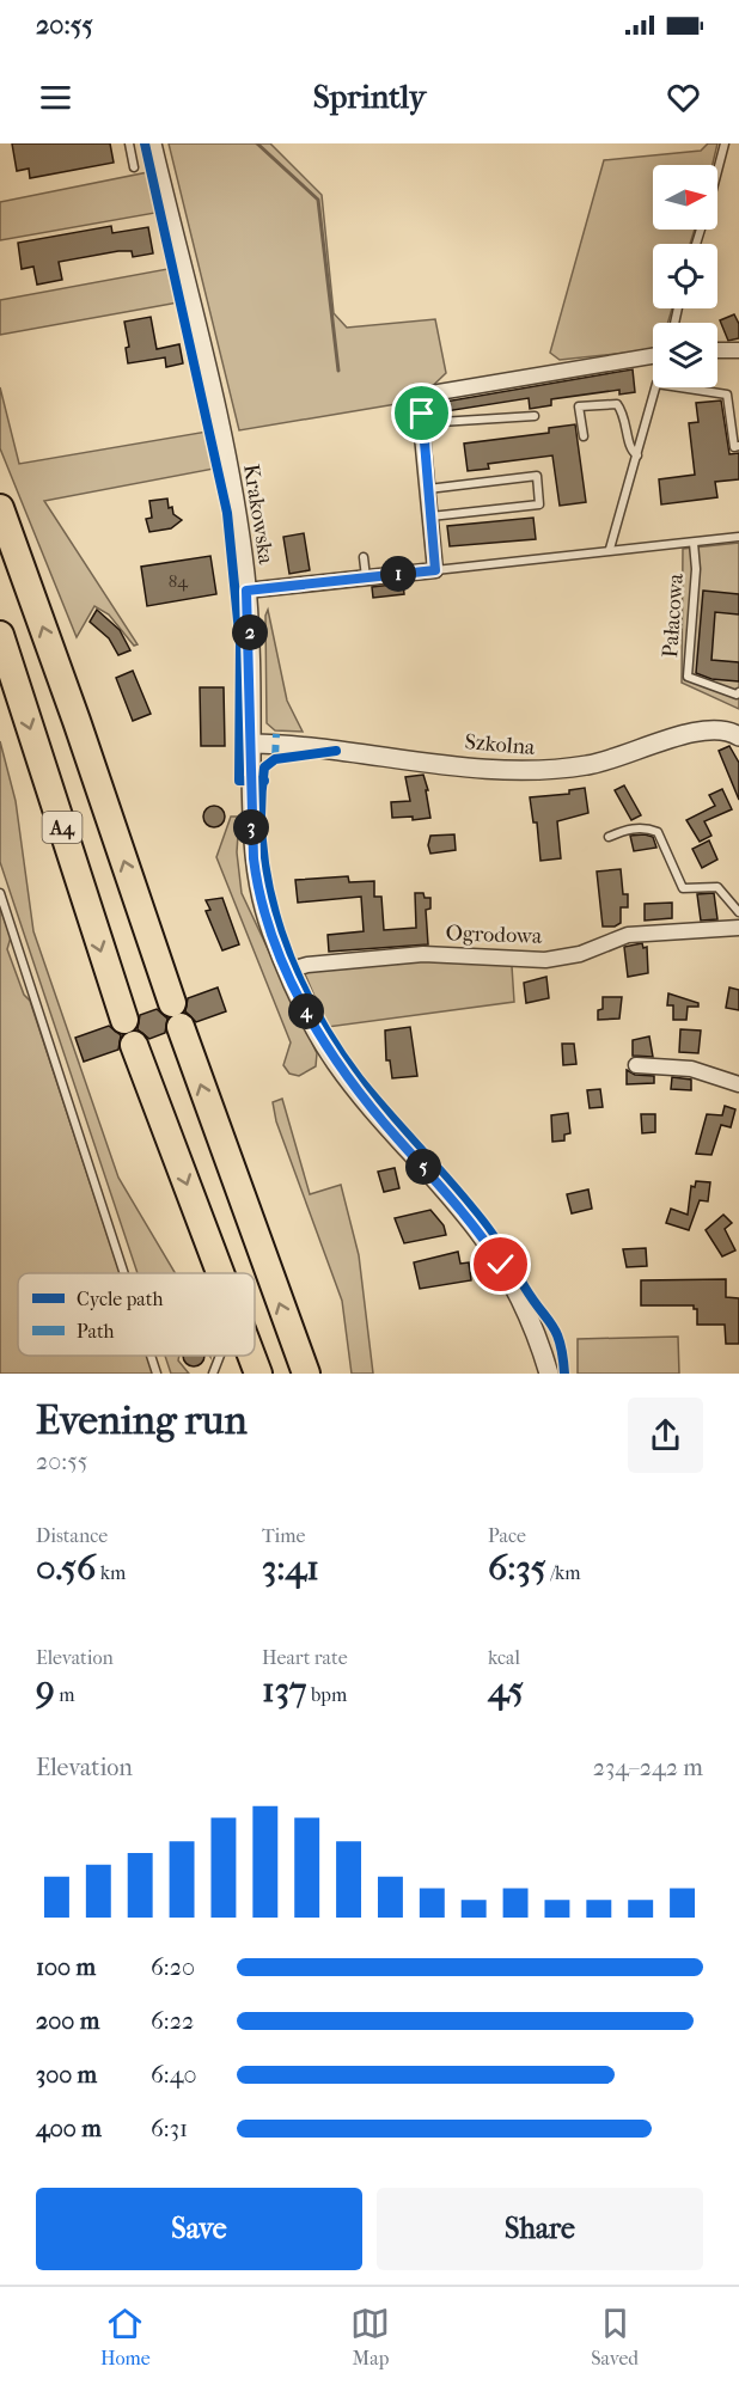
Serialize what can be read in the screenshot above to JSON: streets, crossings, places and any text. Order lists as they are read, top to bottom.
{
  "streets": {
    "highway": ["A4"],
    "street": ["Krakowska", "Szkolna", "Ogrodowa"],
    "lane": ["Pałacowa"]
  },
  "crossings": [
    ["Krakowska", "Szkolna"],
    ["Krakowska", "Ogrodowa"]
  ],
  "house_numbers": ["84"],
  "legend": ["Cycle path", "Path"],
  "north": "right",
  "page": {
    "status": "20:55",
    "header": "Sprintly",
    "pins": [
      "1",
      "2",
      "3",
      "4",
      "5"
    ],
    "heading": ["Evening run", "20:55"],
    "stats": [
      ["Distance", "0.56 km"],
      ["Time", "3:41"],
      ["Pace", "6:35 /km"],
      ["Elevation", "9 m"],
      ["Heart rate", "137 bpm"],
      ["kcal", "45"]
    ],
    "chart": ["Elevation", "234–242 m"],
    "list": [
      {
        "name": "100 m",
        "note": "6:20"
      },
      {
        "name": "200 m",
        "note": "6:22"
      },
      {
        "name": "300 m",
        "note": "6:40"
      },
      {
        "name": "400 m",
        "note": "6:31"
      }
    ],
    "buttons": ["Save", "Share"],
    "tabs": ["Home", "Map", "Saved"]
  }
}
